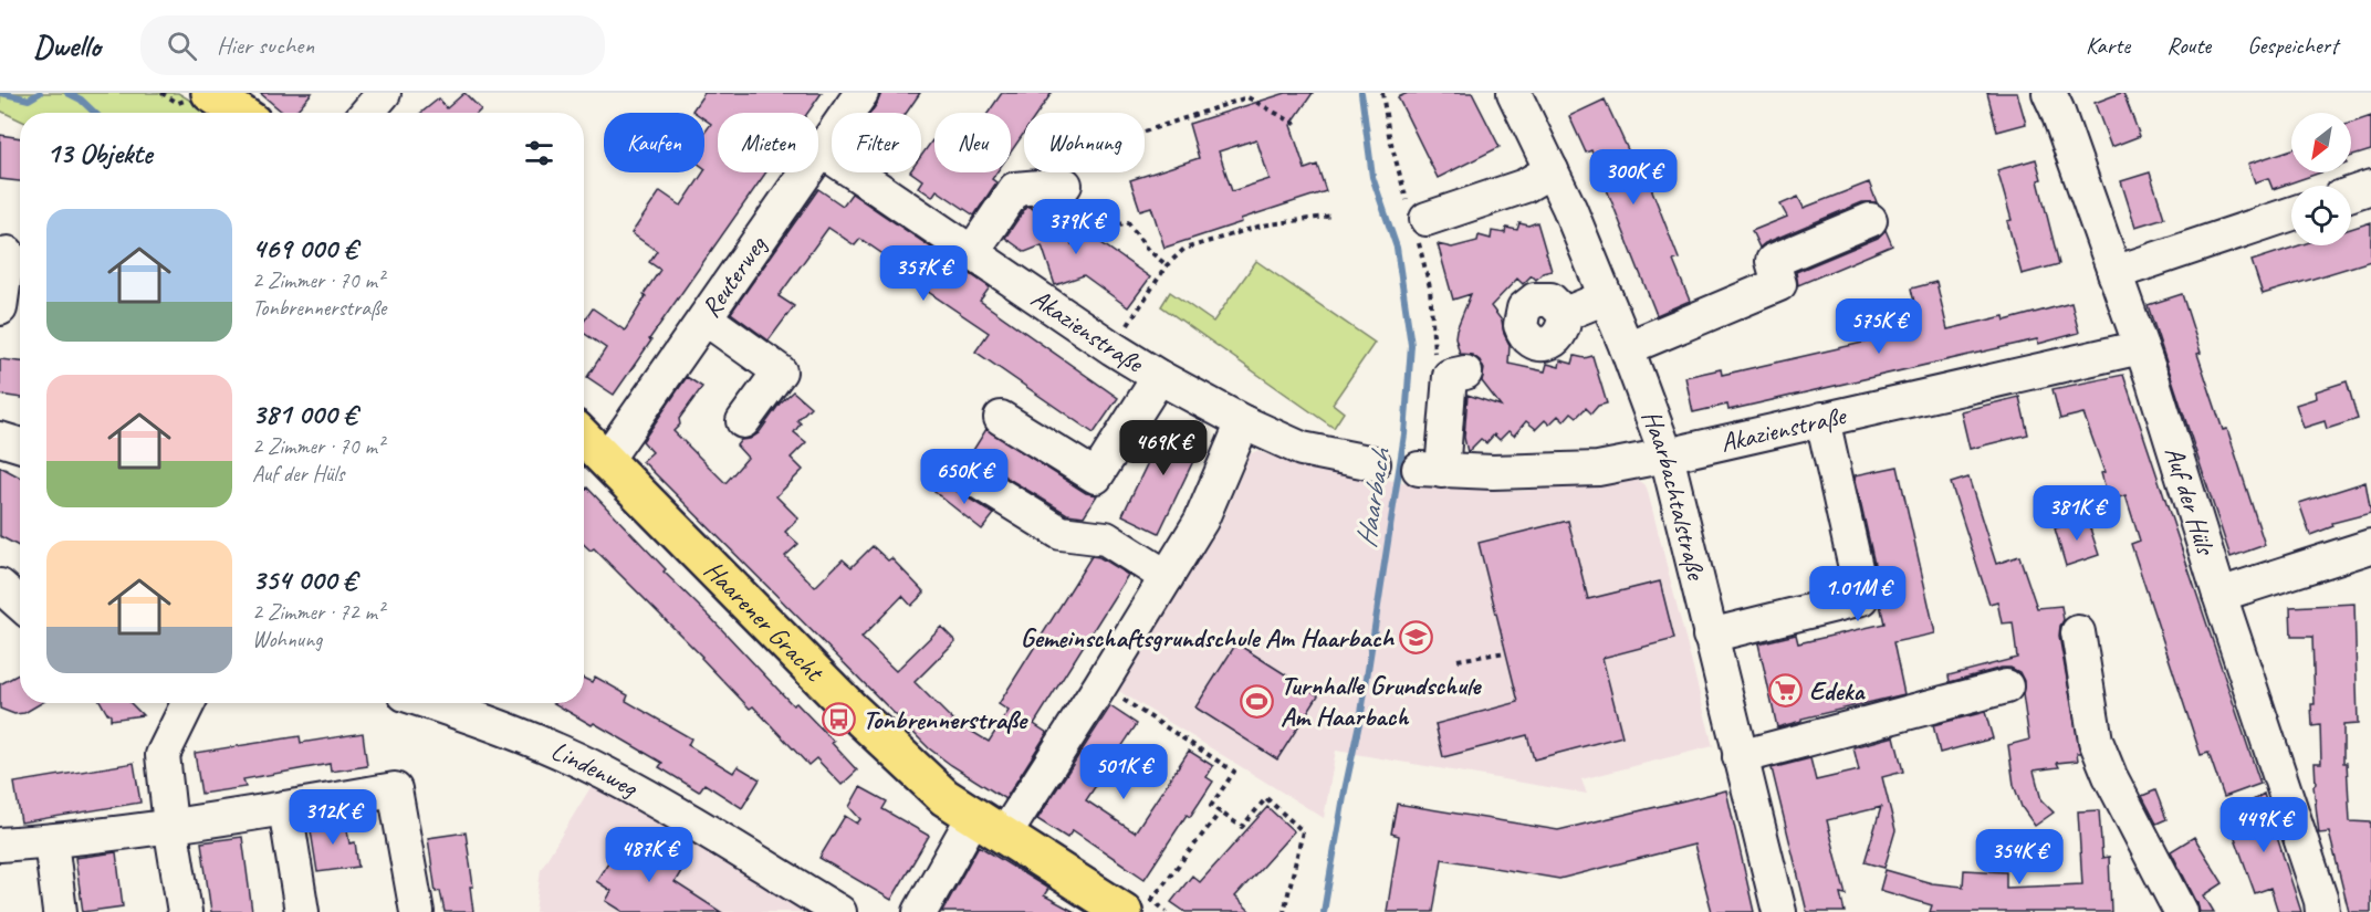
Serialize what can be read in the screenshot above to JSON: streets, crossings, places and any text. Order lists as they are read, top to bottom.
{
  "streets": {
    "main road": ["Haarener Gracht"],
    "street": [
      "Reuterweg",
      "Akazienstraße",
      "Haarbachtalstraße",
      "Auf der Hüls",
      "Lindenweg"
    ]
  },
  "crossings": [
    ["Reuterweg", "Akazienstraße"],
    ["Reuterweg", "Haarener Gracht"],
    ["Akazienstraße", "Haarbachtalstraße"],
    ["Akazienstraße", "Auf der Hüls"]
  ],
  "water": ["Haarbach"],
  "places": {
    "school or university": ["Gemeinschaftsgrundschule Am Haarbach"],
    "supermarket": ["Edeka"],
    "sports": ["Turnhalle Grundschule Am Haarbach"],
    "bus stop": ["Tonbrennerstraße"]
  },
  "north": "bottom left",
  "page": {
    "header": "Dwello",
    "search": "Hier suchen",
    "nav": ["Karte", "Route", "Gespeichert"],
    "chip": [
      "Kaufen",
      "Mieten",
      "Filter",
      "Neu",
      "Wohnung"
    ],
    "heading": "13 Objekte",
    "price": [
      "300K €",
      "379K €",
      "357K €",
      "575K €",
      "469K €",
      "650K €",
      "381K €",
      "1.01M €",
      "501K €",
      "312K €",
      "449K €",
      "487K €",
      "354K €"
    ],
    "list": [
      {
        "name": "469 000 €",
        "note": "2 Zimmer · 70 m² · Tonbrennerstraße"
      },
      {
        "name": "381 000 €",
        "note": "2 Zimmer · 70 m² · Auf der Hüls"
      },
      {
        "name": "354 000 €",
        "note": "2 Zimmer · 72 m² · Wohnung"
      }
    ]
  }
}
